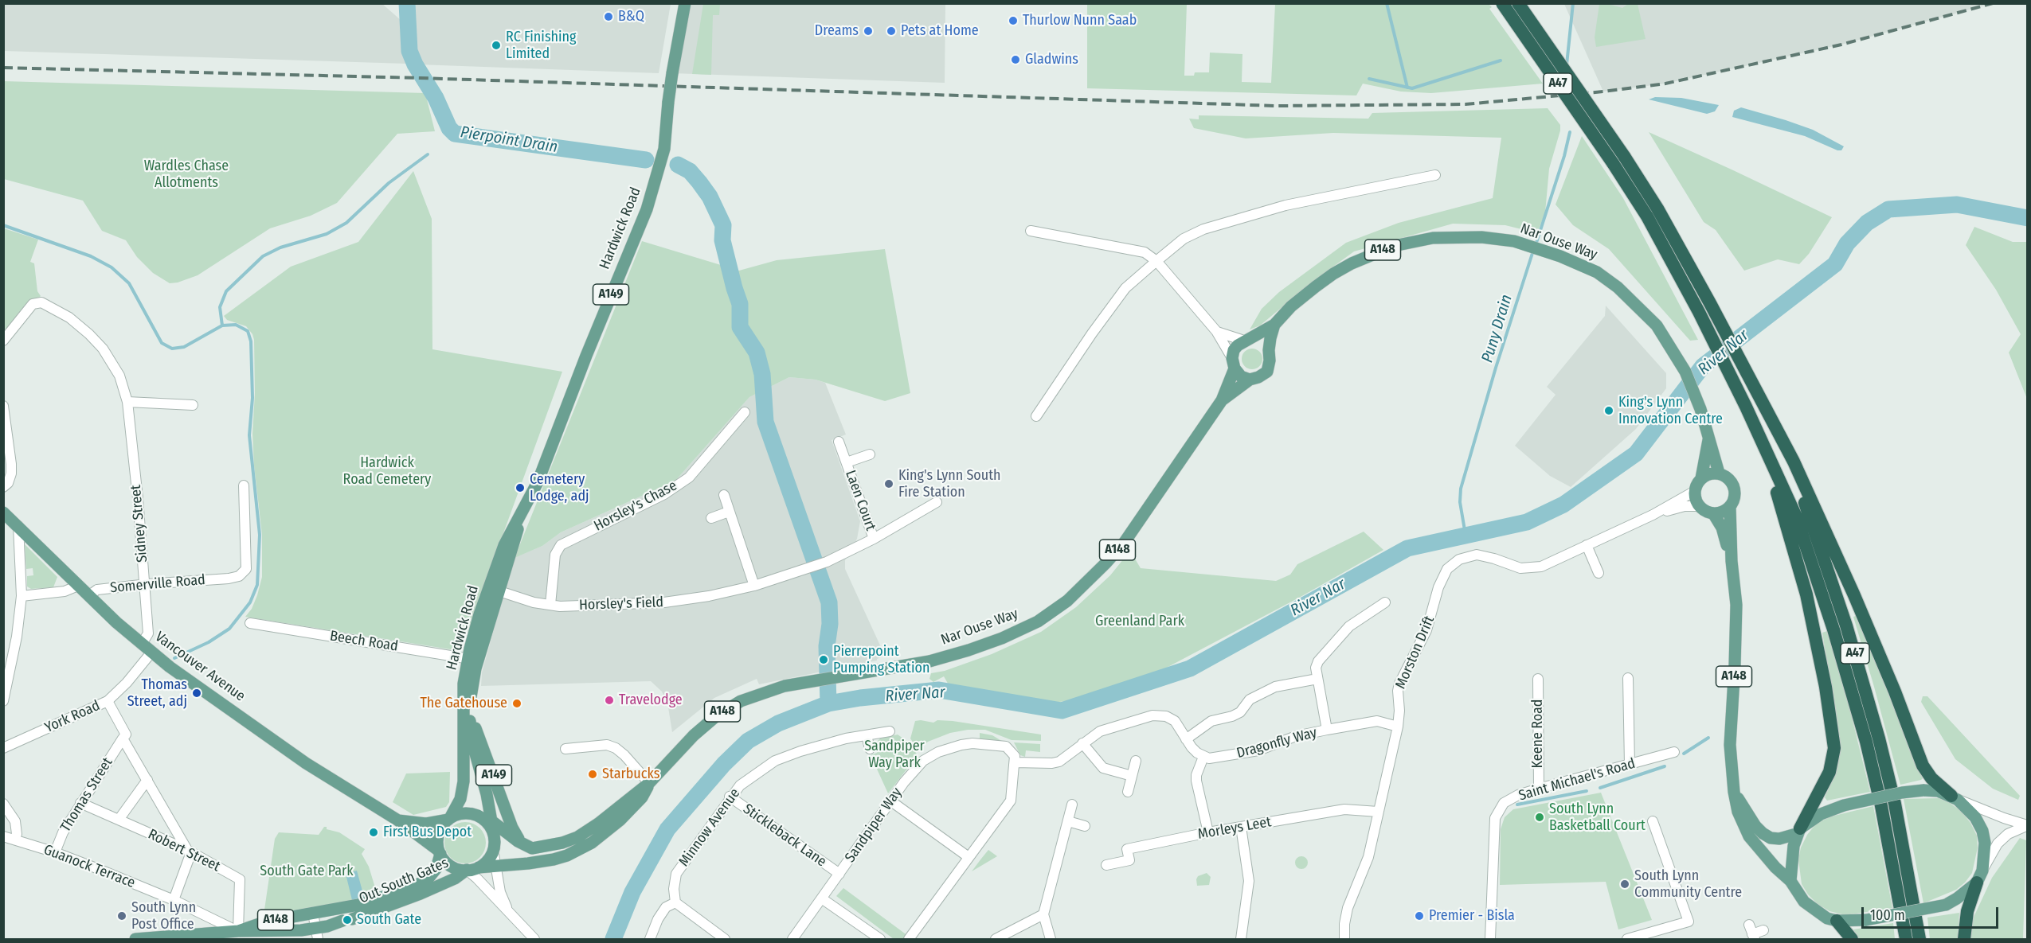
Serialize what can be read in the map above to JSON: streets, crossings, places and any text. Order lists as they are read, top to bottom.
{
  "streets": {
    "highway": ["A47"],
    "main road": [
      "Hardwick Road",
      "Nar Ouse Way",
      "A148",
      "A149",
      "Vancouver Avenue",
      "Out South Gates"
    ],
    "street": [
      "Laen Court",
      "Horsley's Chase",
      "Sidney Street",
      "Somerville Road",
      "Horsley's Field",
      "Beech Road",
      "Morston Drift",
      "York Road",
      "Keene Road",
      "Dragonfly Way",
      "Saint Michael's Road",
      "Thomas Street",
      "Sandpiper Way",
      "Minnow Avenue",
      "Morleys Leet",
      "Stickleback Lane",
      "Robert Street",
      "Guanock Terrace"
    ]
  },
  "crossings": [
    ["A47", "A148"],
    ["Hardwick Road", "Nar Ouse Way"],
    ["Hardwick Road", "Horsley's Field"],
    ["Hardwick Road", "Beech Road"],
    ["Hardwick Road", "Vancouver Avenue"],
    ["Hardwick Road", "Out South Gates"],
    ["Nar Ouse Way", "A148"],
    ["Nar Ouse Way", "Morston Drift"],
    ["Nar Ouse Way", "Vancouver Avenue"],
    ["Nar Ouse Way", "Out South Gates"],
    ["A148", "Morston Drift"],
    ["A148", "Robert Street"],
    ["A148", "Guanock Terrace"],
    ["A148", "Out South Gates"],
    ["Laen Court", "Horsley's Field"],
    ["Horsley's Chase", "Horsley's Field"],
    ["Sidney Street", "Somerville Road"],
    ["Sidney Street", "Vancouver Avenue"],
    ["Sidney Street", "York Road"],
    ["Somerville Road", "Vancouver Avenue"],
    ["Morston Drift", "Dragonfly Way"],
    ["Morston Drift", "Morleys Leet"],
    ["Vancouver Avenue", "York Road"],
    ["Vancouver Avenue", "Out South Gates"],
    ["Keene Road", "Saint Michael's Road"],
    ["Thomas Street", "Robert Street"],
    ["Thomas Street", "Guanock Terrace"],
    ["Sandpiper Way", "Stickleback Lane"],
    ["Minnow Avenue", "Stickleback Lane"],
    ["Robert Street", "Guanock Terrace"]
  ],
  "water": ["Pierpoint Drain", "Puny Drain", "River Nar"],
  "parks": [
    "Wardles Chase Allotments",
    "Hardwick Road Cemetery",
    "Greenland Park",
    "Sandpiper Way Park",
    "South Gate Park"
  ],
  "places": [
    "B&Q",
    "Thurlow Nunn Saab",
    "Dreams",
    "Pets at Home",
    "RC Finishing Limited",
    "Gladwins",
    "King's Lynn Innovation Centre",
    "King's Lynn South Fire Station",
    "Cemetery Lodge, adj",
    "Pierrepoint Pumping Station",
    "Thomas Street, adj",
    "Travelodge",
    "The Gatehouse",
    "Starbucks",
    "South Lynn Basketball Court",
    "First Bus Depot",
    "South Lynn Community Centre",
    "South Lynn Post Office",
    "Premier - Bisla",
    "South Gate"
  ],
  "scale_bar": "100 m"
}
